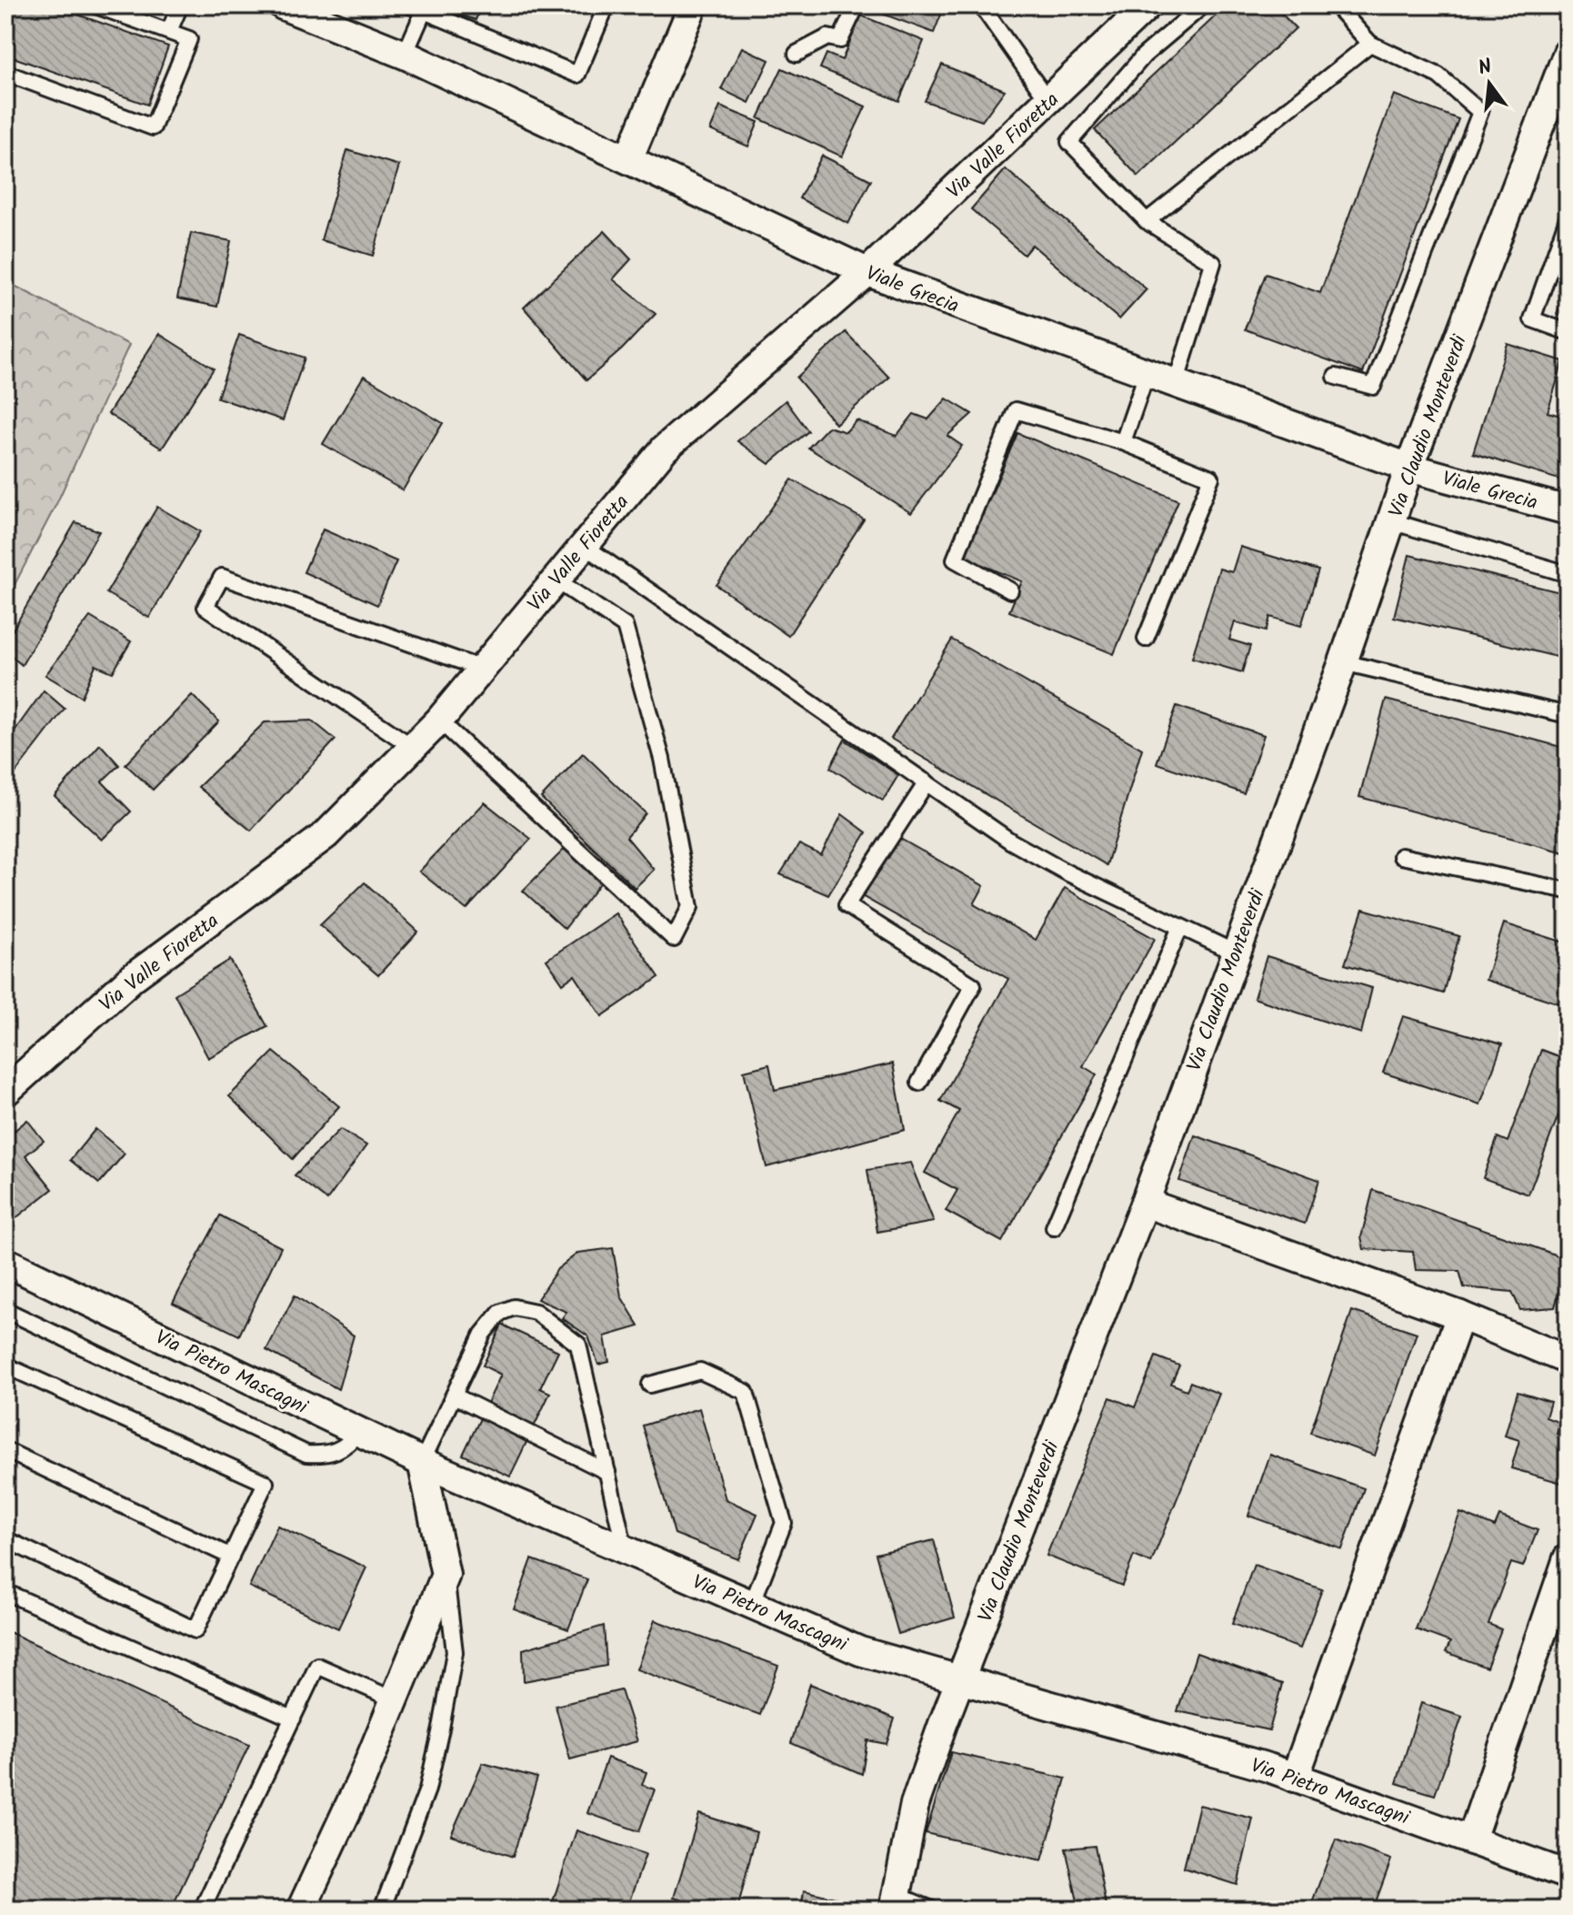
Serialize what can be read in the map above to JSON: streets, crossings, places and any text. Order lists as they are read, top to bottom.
{
  "streets": {
    "street": [
      "Via Valle Fioretta",
      "Viale Grecia",
      "Via Claudio Monteverdi",
      "Via Pietro Mascagni"
    ]
  },
  "crossings": [
    ["Via Valle Fioretta", "Viale Grecia"],
    ["Viale Grecia", "Via Claudio Monteverdi"],
    ["Via Claudio Monteverdi", "Via Pietro Mascagni"]
  ],
  "north": "top"
}
